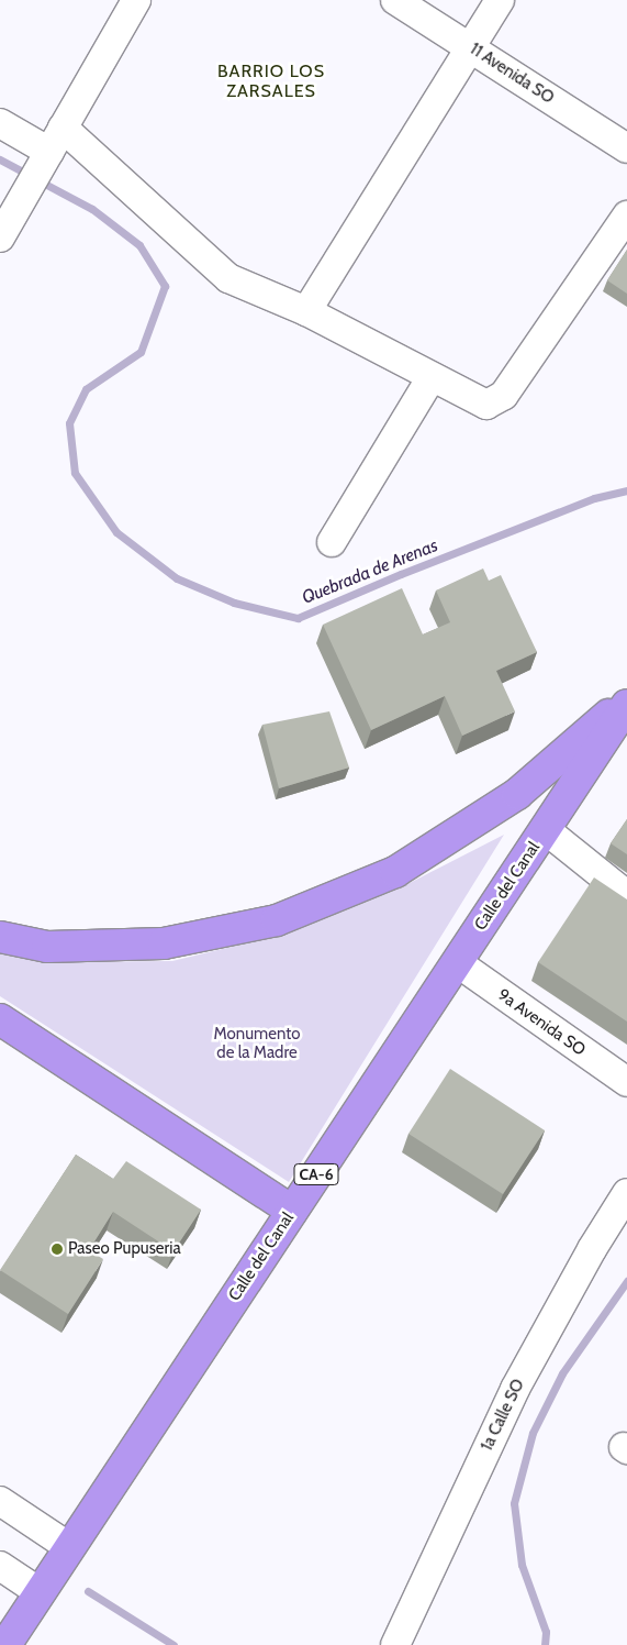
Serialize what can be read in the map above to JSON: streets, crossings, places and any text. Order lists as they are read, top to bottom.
{
  "streets": {
    "highway": ["Calle del Canal", "CA-6"],
    "street": ["11 Avenida SO", "9a Avenida SO", "1a Calle SO"]
  },
  "crossings": [
    ["Calle del Canal", "9a Avenida SO"]
  ],
  "districts": ["BARRIO LOS ZARSALES"],
  "water": ["Quebrada de Arenas"],
  "parks": ["Monumento de la Madre"],
  "places": ["Paseo Pupuseria"]
}
